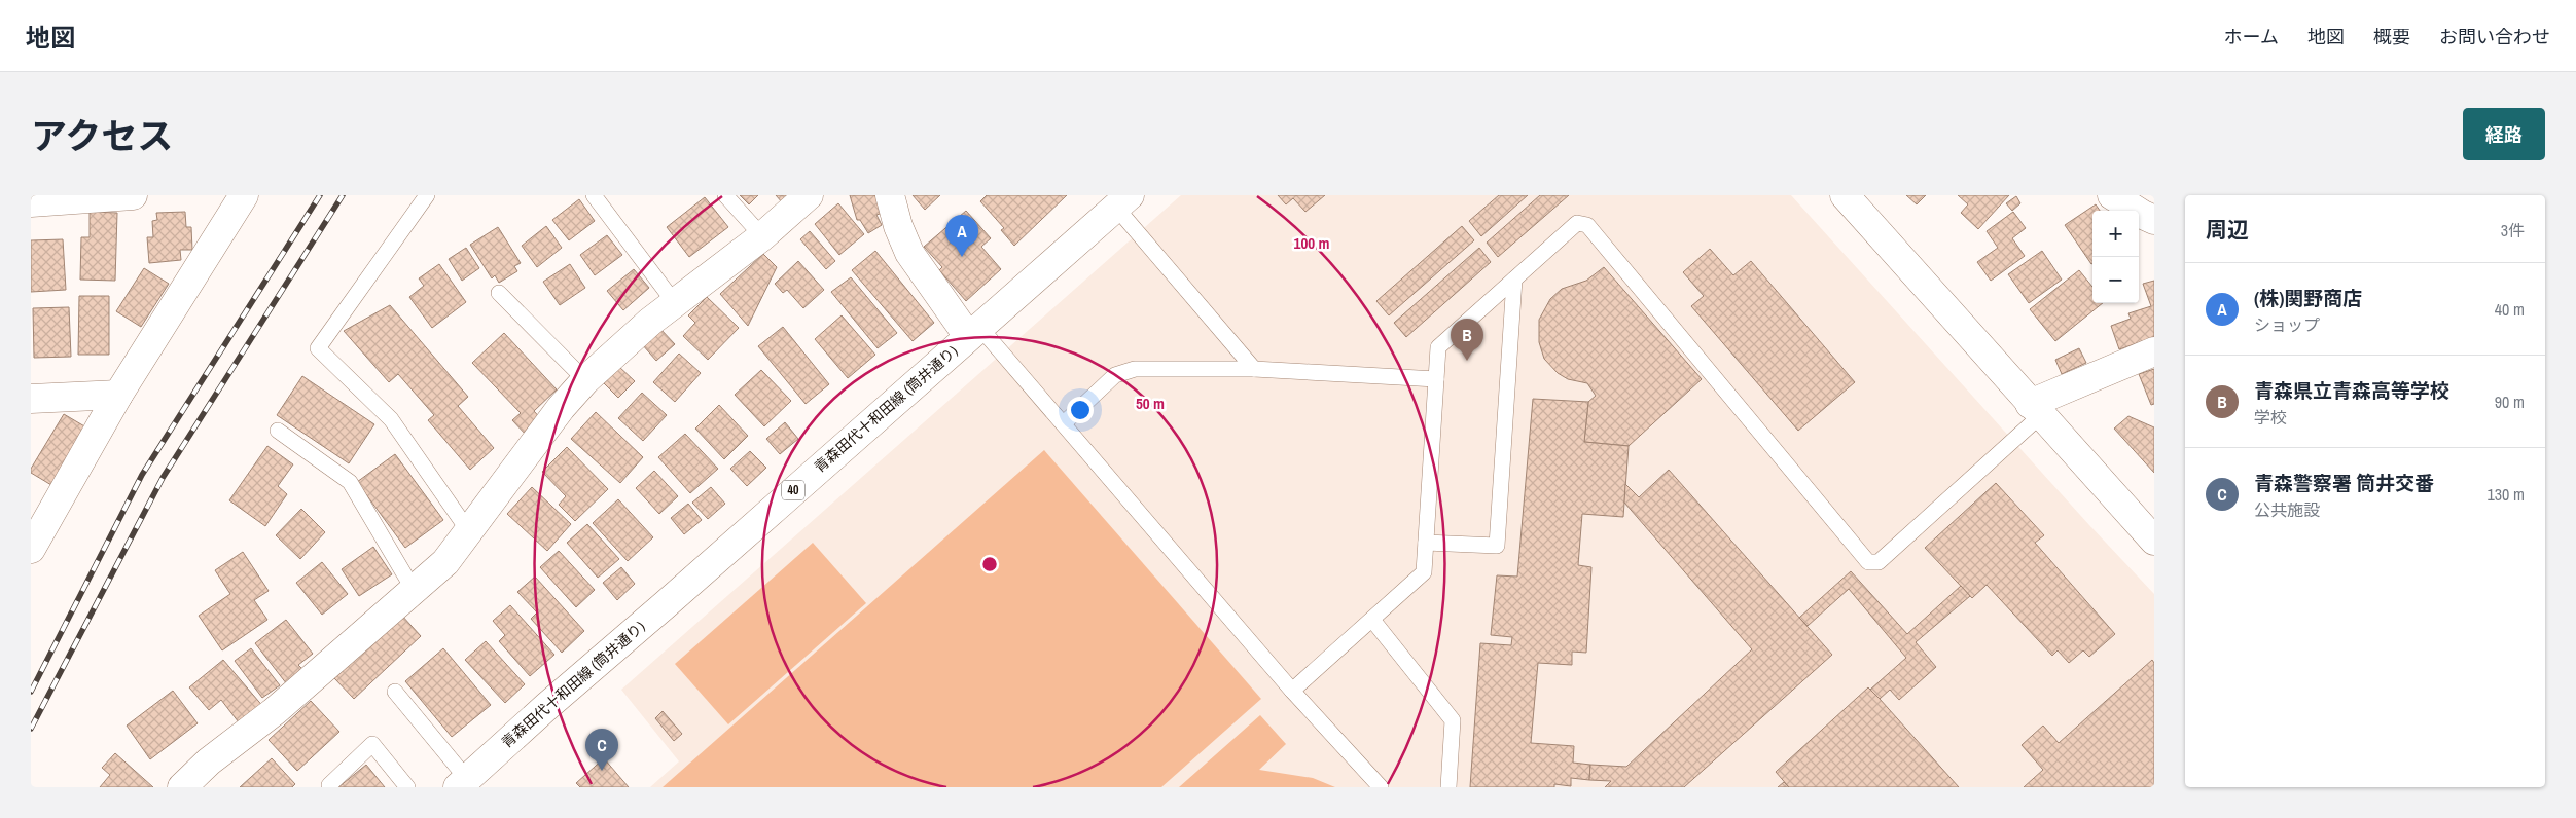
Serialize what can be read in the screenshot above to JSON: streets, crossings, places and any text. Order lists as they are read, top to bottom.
{
  "streets": {
    "street": ["青森田代十和田線 (筒井通り)", "40"]
  },
  "page": {
    "header": "地図",
    "nav": [
      "ホーム",
      "地図",
      "概要",
      "お問い合わせ"
    ],
    "title": "アクセス",
    "buttons": "経路",
    "heading": ["周辺", "3件"],
    "map_buttons": ["+", "−"],
    "pins": ["A", "B", "C"],
    "list": [
      {
        "mark": "A",
        "name": "(株)関野商店",
        "note": "ショップ",
        "value": "40 m"
      },
      {
        "mark": "B",
        "name": "青森県立青森高等学校",
        "note": "学校",
        "value": "90 m"
      },
      {
        "mark": "C",
        "name": "青森警察署 筒井交番",
        "note": "公共施設",
        "value": "130 m"
      }
    ]
  },
  "rings": ["100 m", "50 m"]
}
